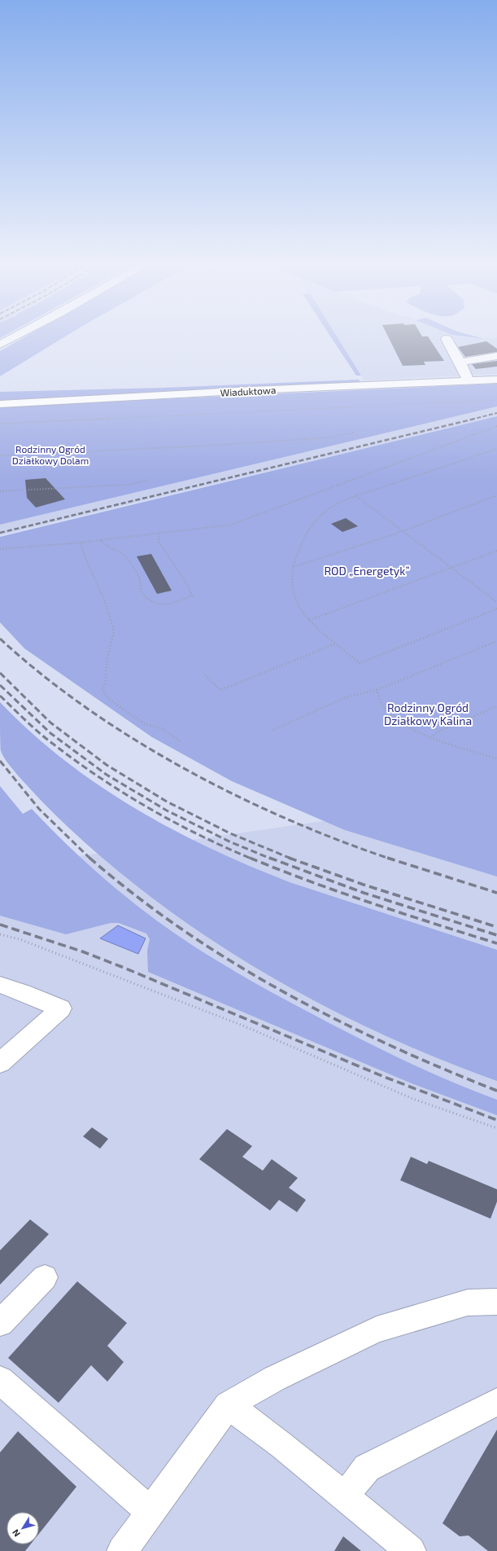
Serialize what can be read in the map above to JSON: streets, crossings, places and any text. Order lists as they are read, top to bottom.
{
  "streets": {
    "street": ["Wiaduktowa"]
  },
  "parks": ["Rodzinny Ogród Działkowy Dolam", "ROD „Energetyk”", "Rodzinny Ogród Działkowy Kalina"],
  "north": "bottom left"
}
